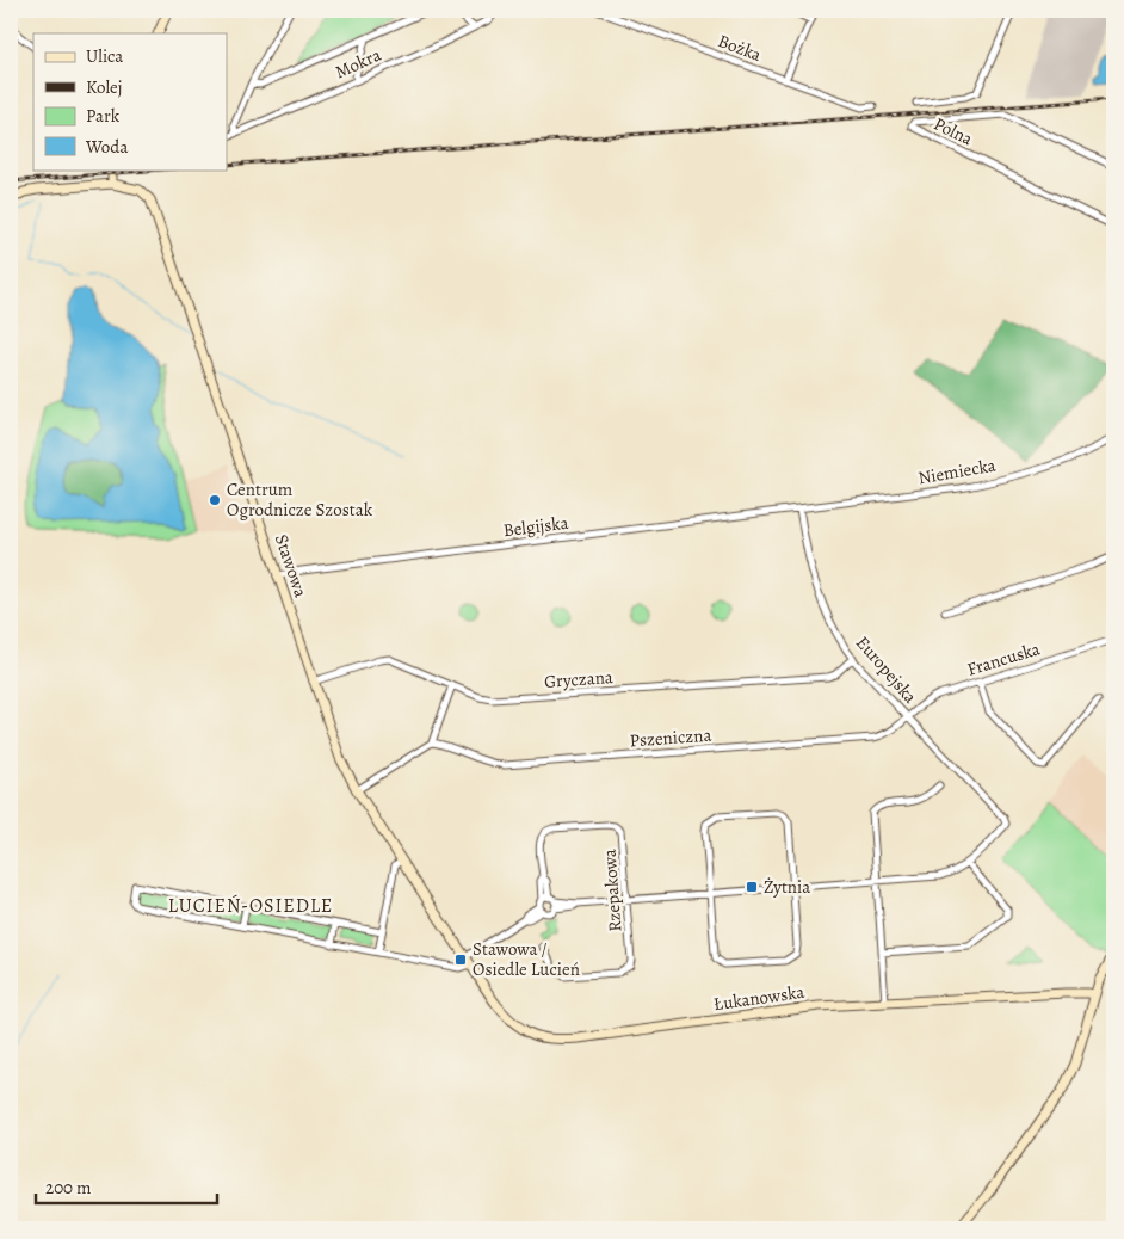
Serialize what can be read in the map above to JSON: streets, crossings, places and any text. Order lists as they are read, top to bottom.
{
  "streets": {
    "street": [
      "Bożka",
      "Mokra",
      "Polna",
      "Niemiecka",
      "Belgijska",
      "Stawowa",
      "Francuska",
      "Europejska",
      "Gryczana",
      "Pszeniczna",
      "Rzepakowa",
      "Łukanowska"
    ]
  },
  "crossings": [
    ["Niemiecka", "Belgijska"],
    ["Niemiecka", "Europejska"],
    ["Belgijska", "Stawowa"],
    ["Belgijska", "Europejska"],
    ["Stawowa", "Gryczana"],
    ["Stawowa", "Łukanowska"],
    ["Francuska", "Europejska"],
    ["Francuska", "Pszeniczna"],
    ["Europejska", "Gryczana"],
    ["Europejska", "Pszeniczna"]
  ],
  "districts": ["LUCIEŃ-OSIEDLE"],
  "places": {
    "other": ["Centrum Ogrodnicze Szostak"],
    "transit": ["Żytnia", "Stawowa / Osiedle Lucień"]
  },
  "legend": [
    "Ulica",
    "Kolej",
    "Park",
    "Woda"
  ],
  "scale_bar": "200 m"
}
